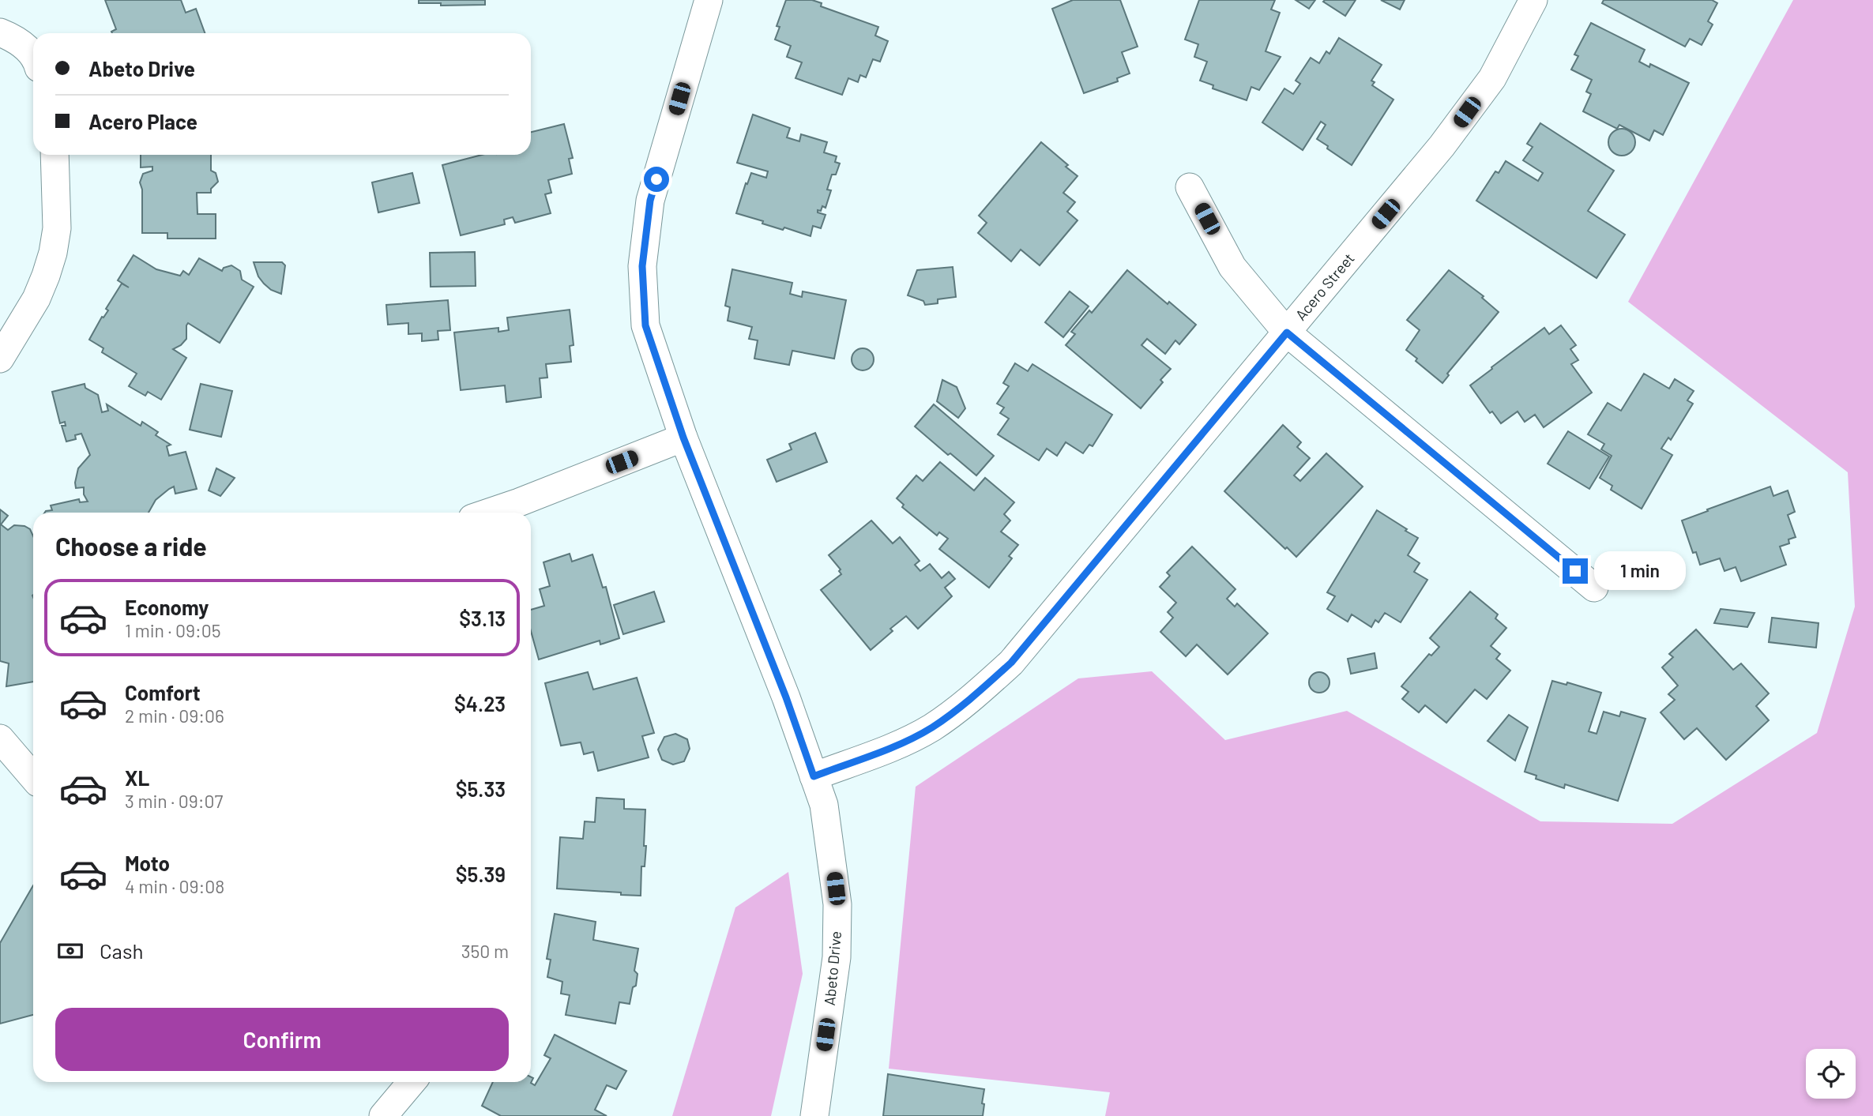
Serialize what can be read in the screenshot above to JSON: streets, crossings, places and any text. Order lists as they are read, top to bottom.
{
  "streets": {
    "street": ["Acero Street", "Abeto Drive"]
  },
  "crossings": [
    ["Acero Street", "Abeto Drive"]
  ],
  "page": {
    "banner": ["Abeto Drive", "Acero Place"],
    "heading": "Choose a ride",
    "bubble": "1 min",
    "list": [
      {
        "name": "Economy",
        "note": "1 min · 09:05",
        "value": "$3.13"
      },
      {
        "name": "Comfort",
        "note": "2 min · 09:06",
        "value": "$4.23"
      },
      {
        "name": "XL",
        "note": "3 min · 09:07",
        "value": "$5.33"
      },
      {
        "name": "Moto",
        "note": "4 min · 09:08",
        "value": "$5.39"
      }
    ],
    "pay": ["Cash", "350 m"],
    "buttons": "Confirm"
  }
}
